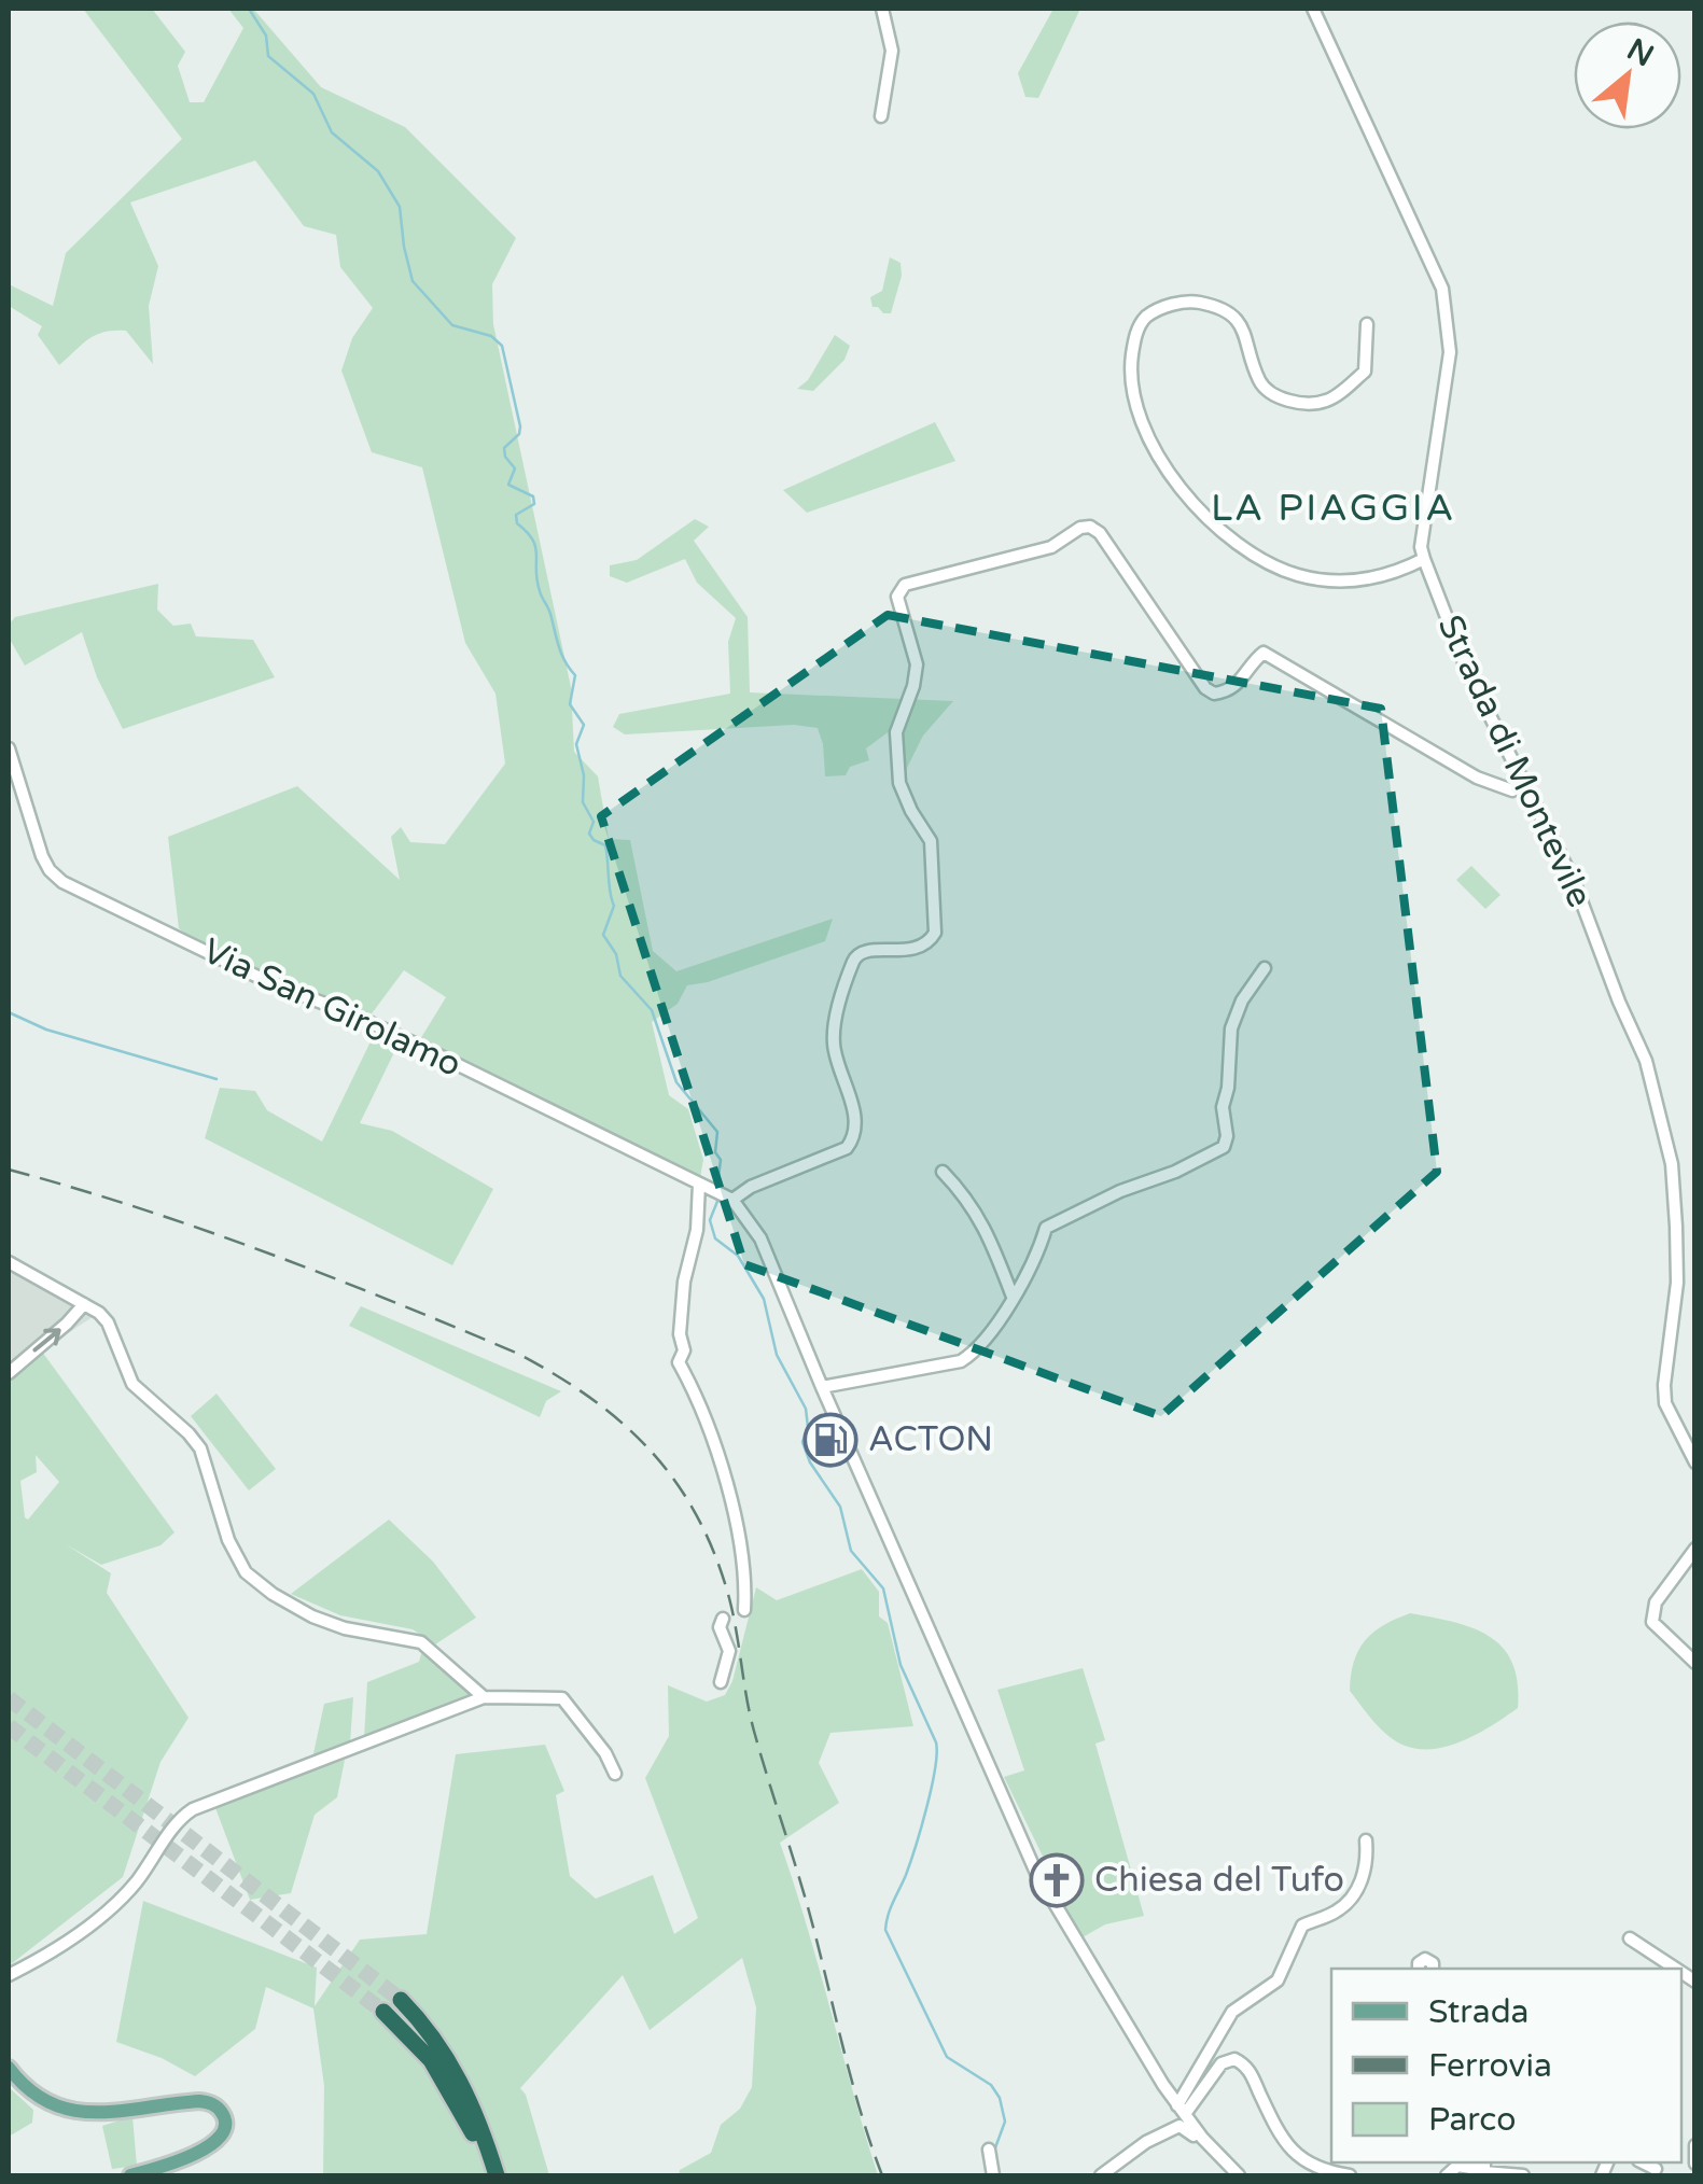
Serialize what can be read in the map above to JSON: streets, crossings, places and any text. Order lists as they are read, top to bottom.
{
  "streets": {
    "street": ["Strada di Montevile", "Via San Girolamo"]
  },
  "districts": ["LA PIAGGIA"],
  "places": {
    "fuel station": ["ACTON"],
    "church": ["Chiesa del Tufo"]
  },
  "legend": ["Strada", "Ferrovia", "Parco"],
  "north": "top right"
}
